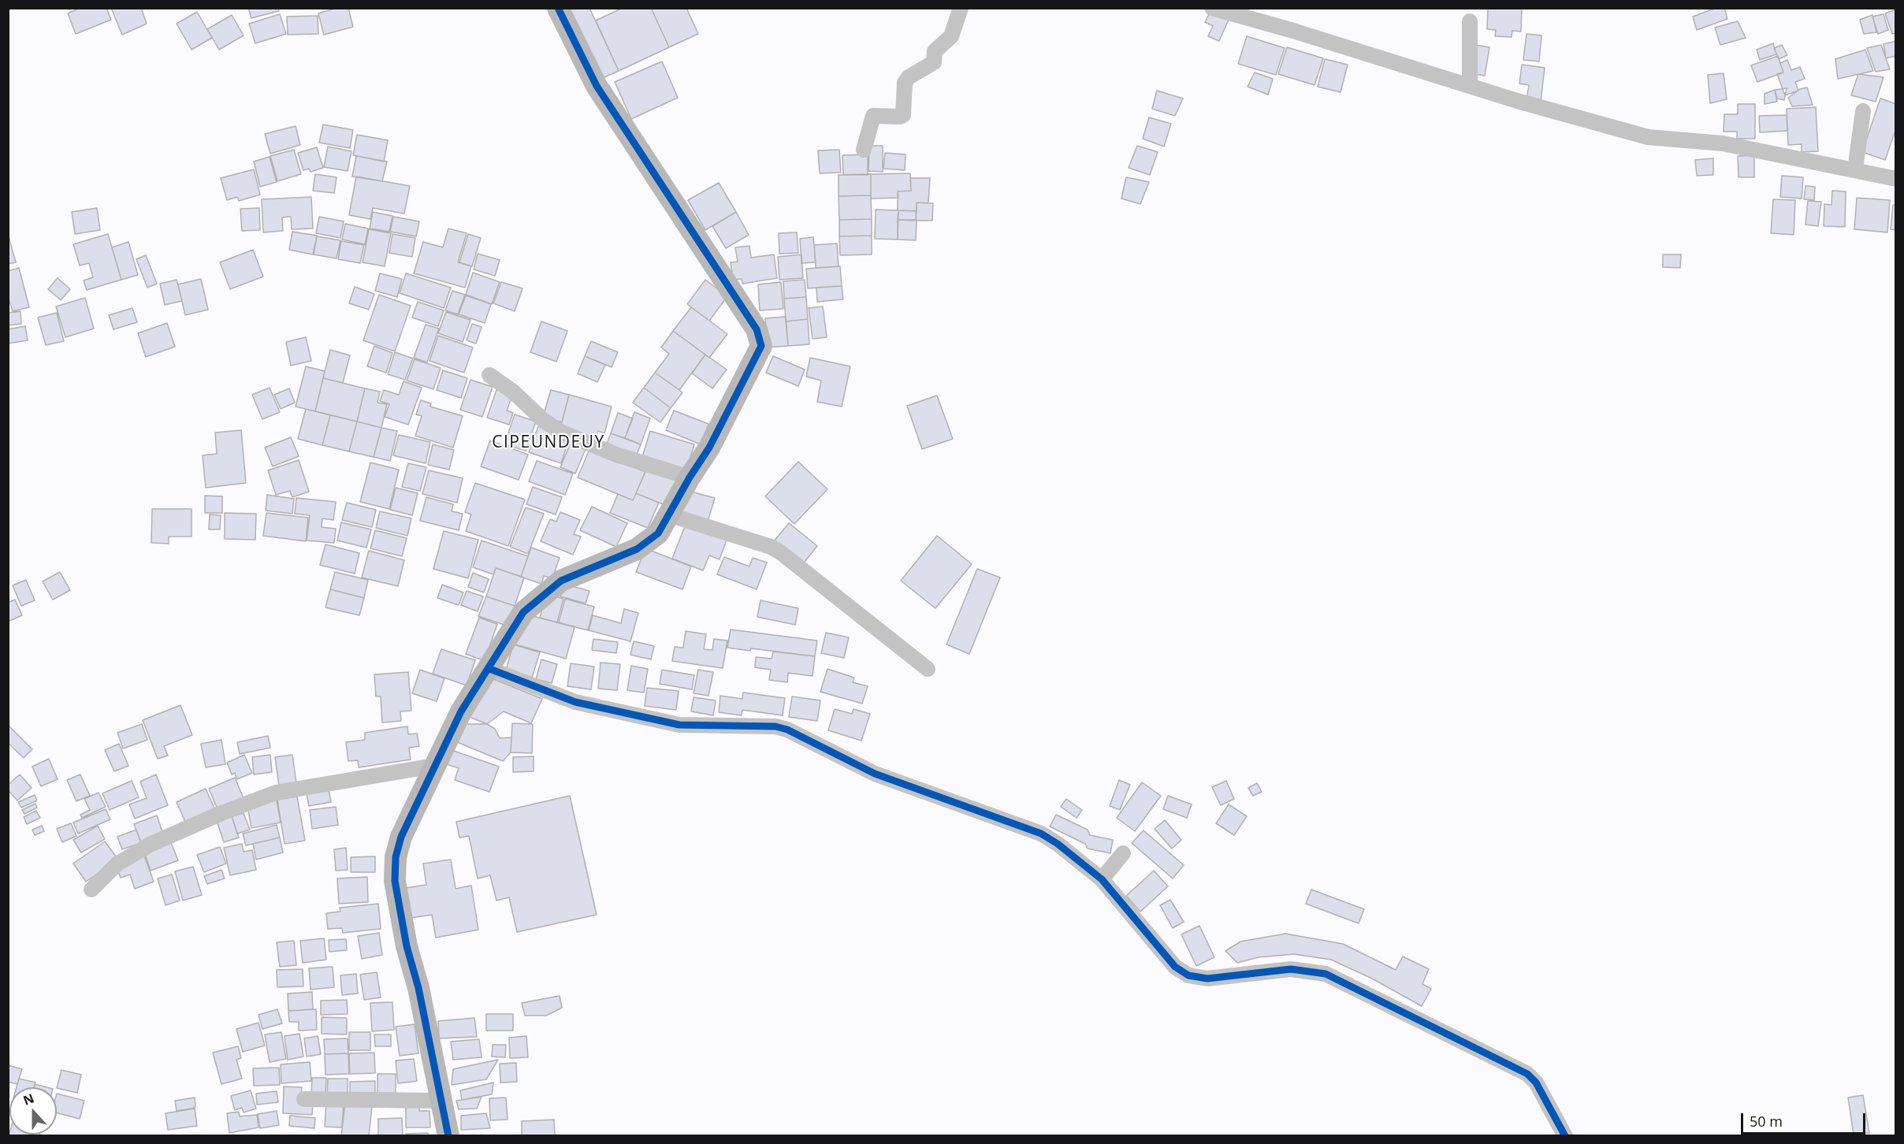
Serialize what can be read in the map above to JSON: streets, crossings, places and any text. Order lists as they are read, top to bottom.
{
  "districts": ["CIPEUNDEUY"],
  "scale_bar": "50 m",
  "north": "top"
}
